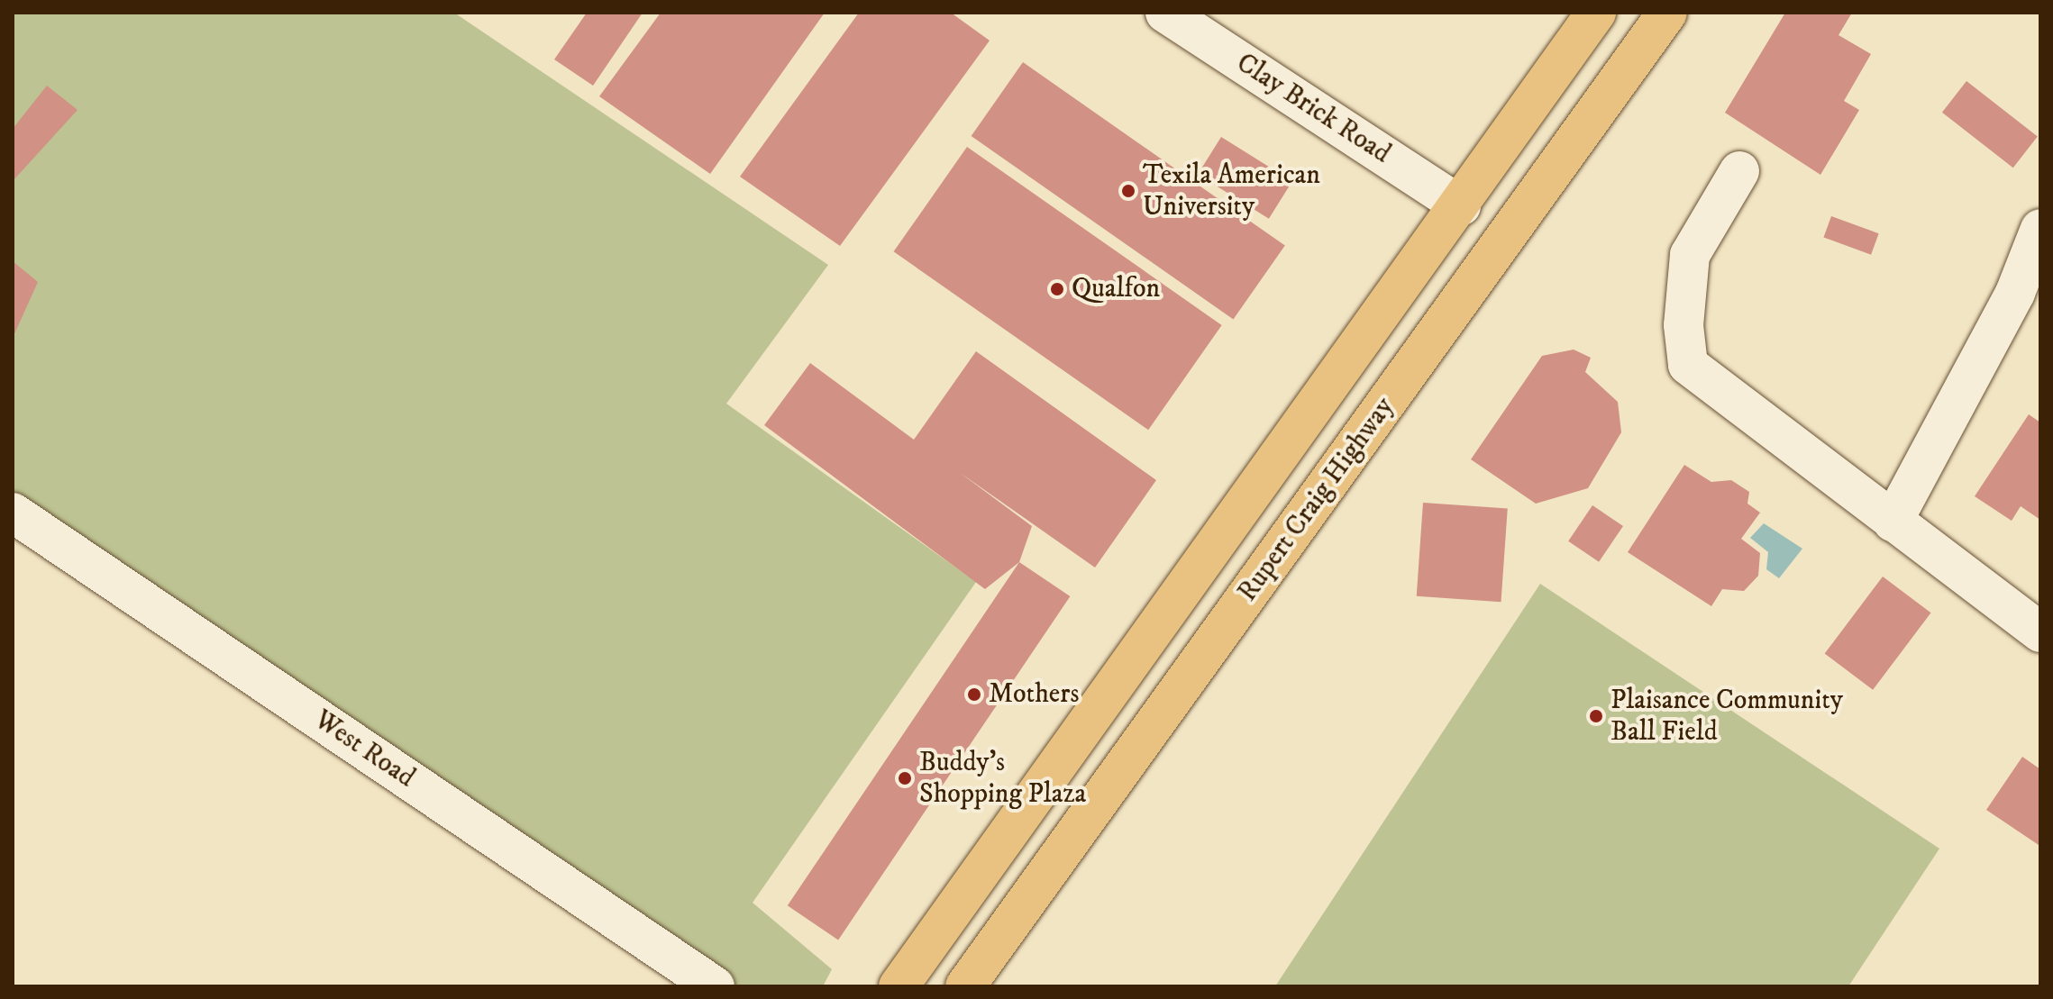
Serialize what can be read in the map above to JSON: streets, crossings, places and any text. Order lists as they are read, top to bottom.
{
  "streets": {
    "main road": ["Rupert Craig Highway"],
    "street": ["Clay Brick Road", "West Road"]
  },
  "crossings": [
    ["Clay Brick Road", "Rupert Craig Highway"]
  ],
  "places": [
    "Texila American University",
    "Qualfon",
    "Mothers",
    "Plaisance Community Ball Field",
    "Buddy's Shopping Plaza"
  ]
}
